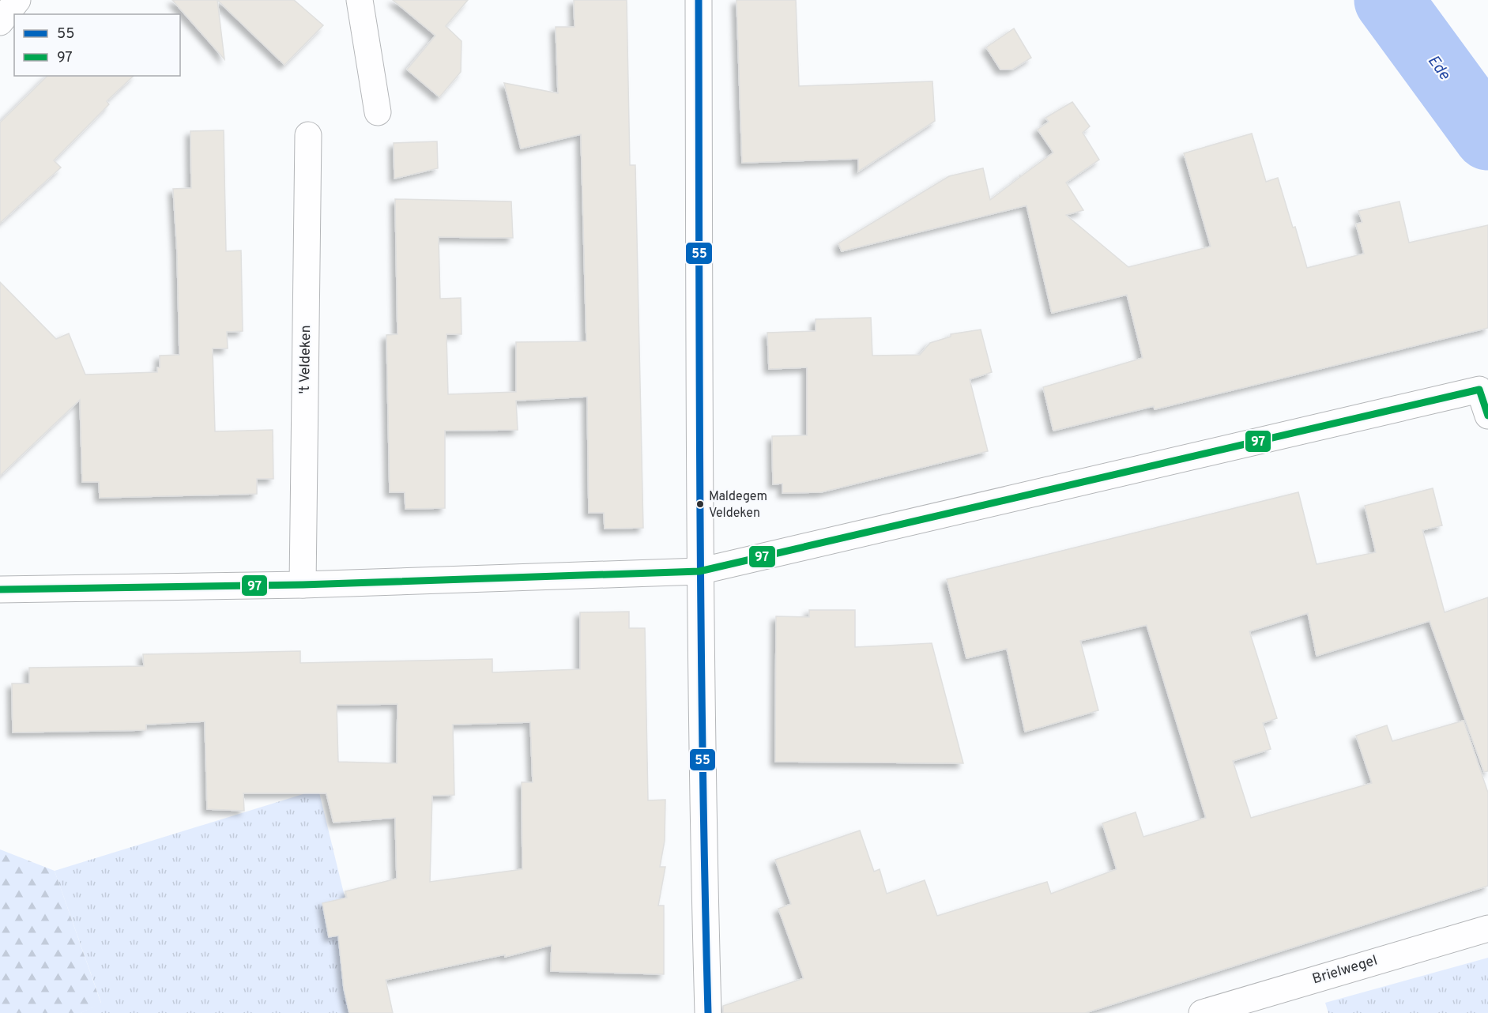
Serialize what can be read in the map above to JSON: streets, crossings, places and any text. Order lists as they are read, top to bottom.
{
  "streets": {
    "street": ["'t Veldeken", "Brielwegel"]
  },
  "water": ["Ede"],
  "places": ["Maldegem Veldeken"],
  "lines": ["transit line 55", "transit line 97"],
  "legend": ["55", "97"]
}
